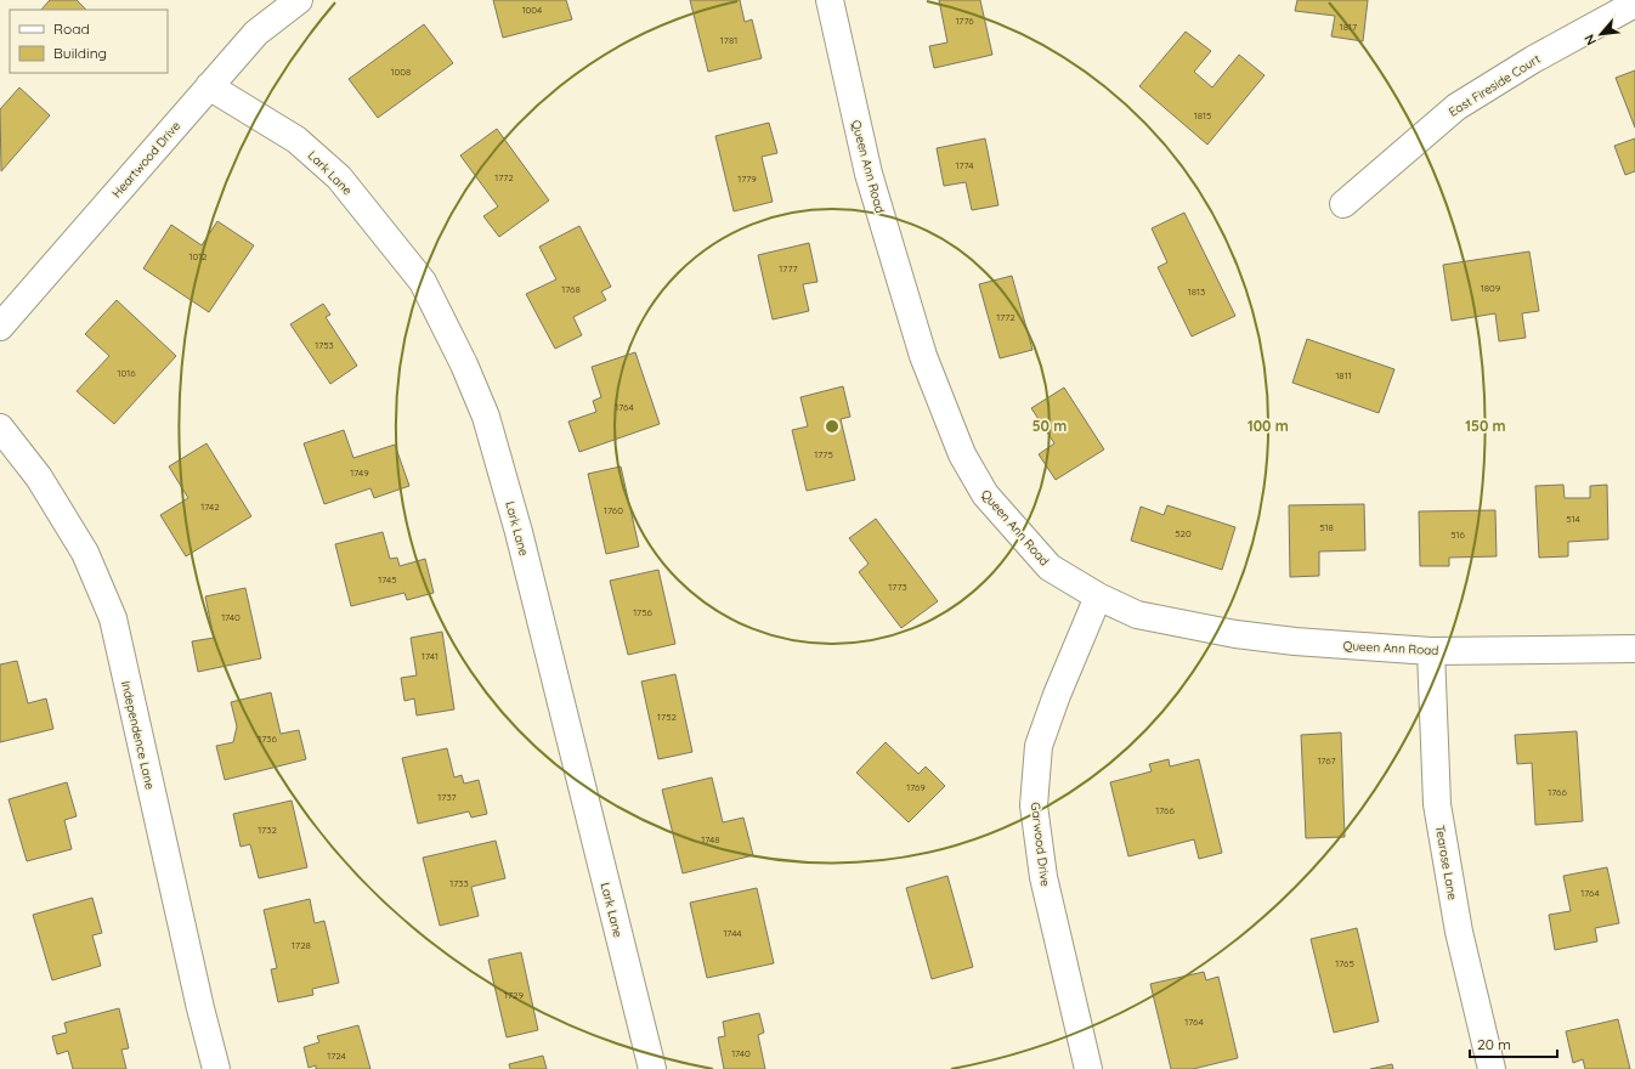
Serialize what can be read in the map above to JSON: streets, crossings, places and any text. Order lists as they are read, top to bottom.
{
  "streets": {
    "street": [
      "East Fireside Court",
      "Heartwood Drive",
      "Queen Ann Road",
      "Lark Lane",
      "Independence Lane",
      "Garwood Drive",
      "Tearose Lane"
    ]
  },
  "crossings": [
    ["Heartwood Drive", "Lark Lane"],
    ["Queen Ann Road", "Garwood Drive"],
    ["Queen Ann Road", "Tearose Lane"]
  ],
  "house_numbers": [
    "1004",
    "1776",
    "1817",
    "1781",
    "1008",
    "1815",
    "1774",
    "1772",
    "1779",
    "1012",
    "1777",
    "1809",
    "1768",
    "1813",
    "1772",
    "1753",
    "1016",
    "1811",
    "1764",
    "1775",
    "1749",
    "1742",
    "1760",
    "514",
    "518",
    "520",
    "516",
    "1745",
    "1773",
    "1756",
    "1740",
    "1741",
    "1752",
    "1736",
    "1767",
    "1769",
    "1766",
    "1737",
    "1766",
    "1732",
    "1748",
    "1733",
    "1764",
    "1744",
    "1728",
    "1765",
    "1729",
    "1764",
    "1740",
    "1724"
  ],
  "legend": ["Road", "Building"],
  "scale_bar": "20 m",
  "north": "bottom left",
  "rings": ["50 m", "100 m", "150 m"]
}
